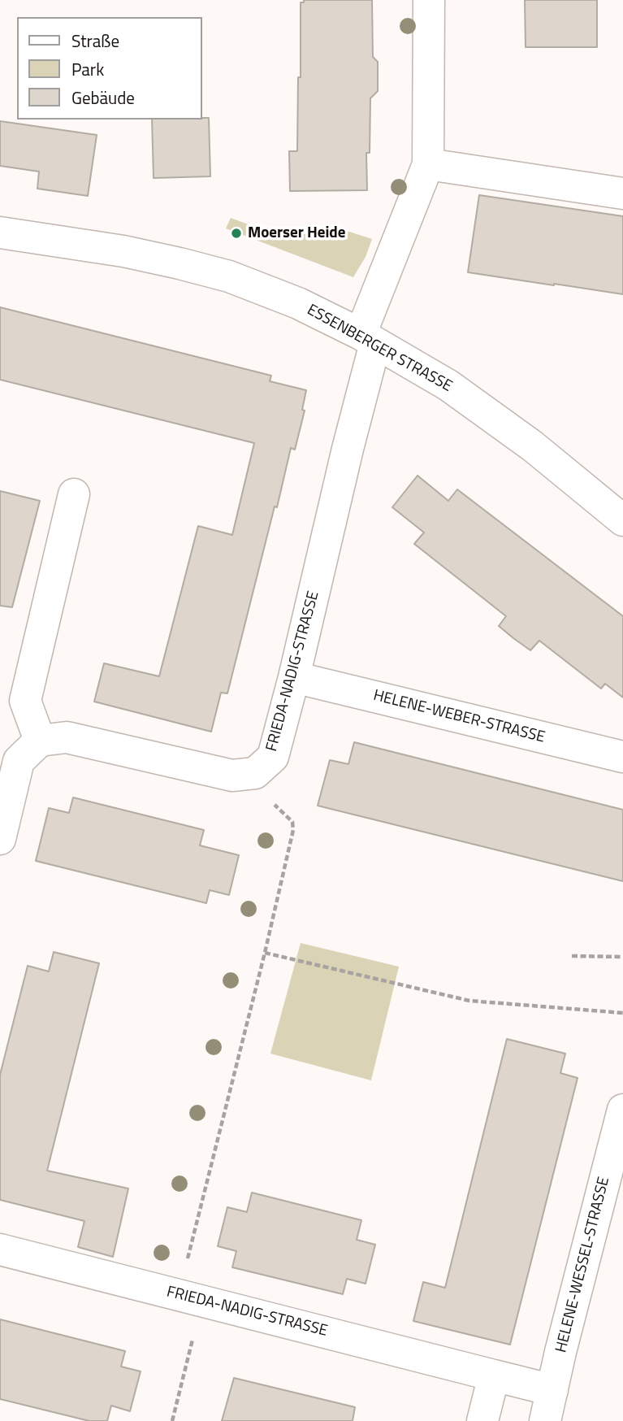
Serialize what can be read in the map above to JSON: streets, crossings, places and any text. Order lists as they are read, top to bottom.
{
  "streets": {
    "street": [
      "ESSENBERGER STRASSE",
      "FRIEDA-NADIG-STRASSE",
      "HELENE-WEBER-STRASSE",
      "HELENE-WESSEL-STRASSE"
    ]
  },
  "crossings": [
    ["ESSENBERGER STRASSE", "FRIEDA-NADIG-STRASSE"],
    ["FRIEDA-NADIG-STRASSE", "HELENE-WEBER-STRASSE"],
    ["FRIEDA-NADIG-STRASSE", "HELENE-WESSEL-STRASSE"]
  ],
  "places": ["Moerser Heide"],
  "legend": ["Straße", "Park", "Gebäude"]
}
